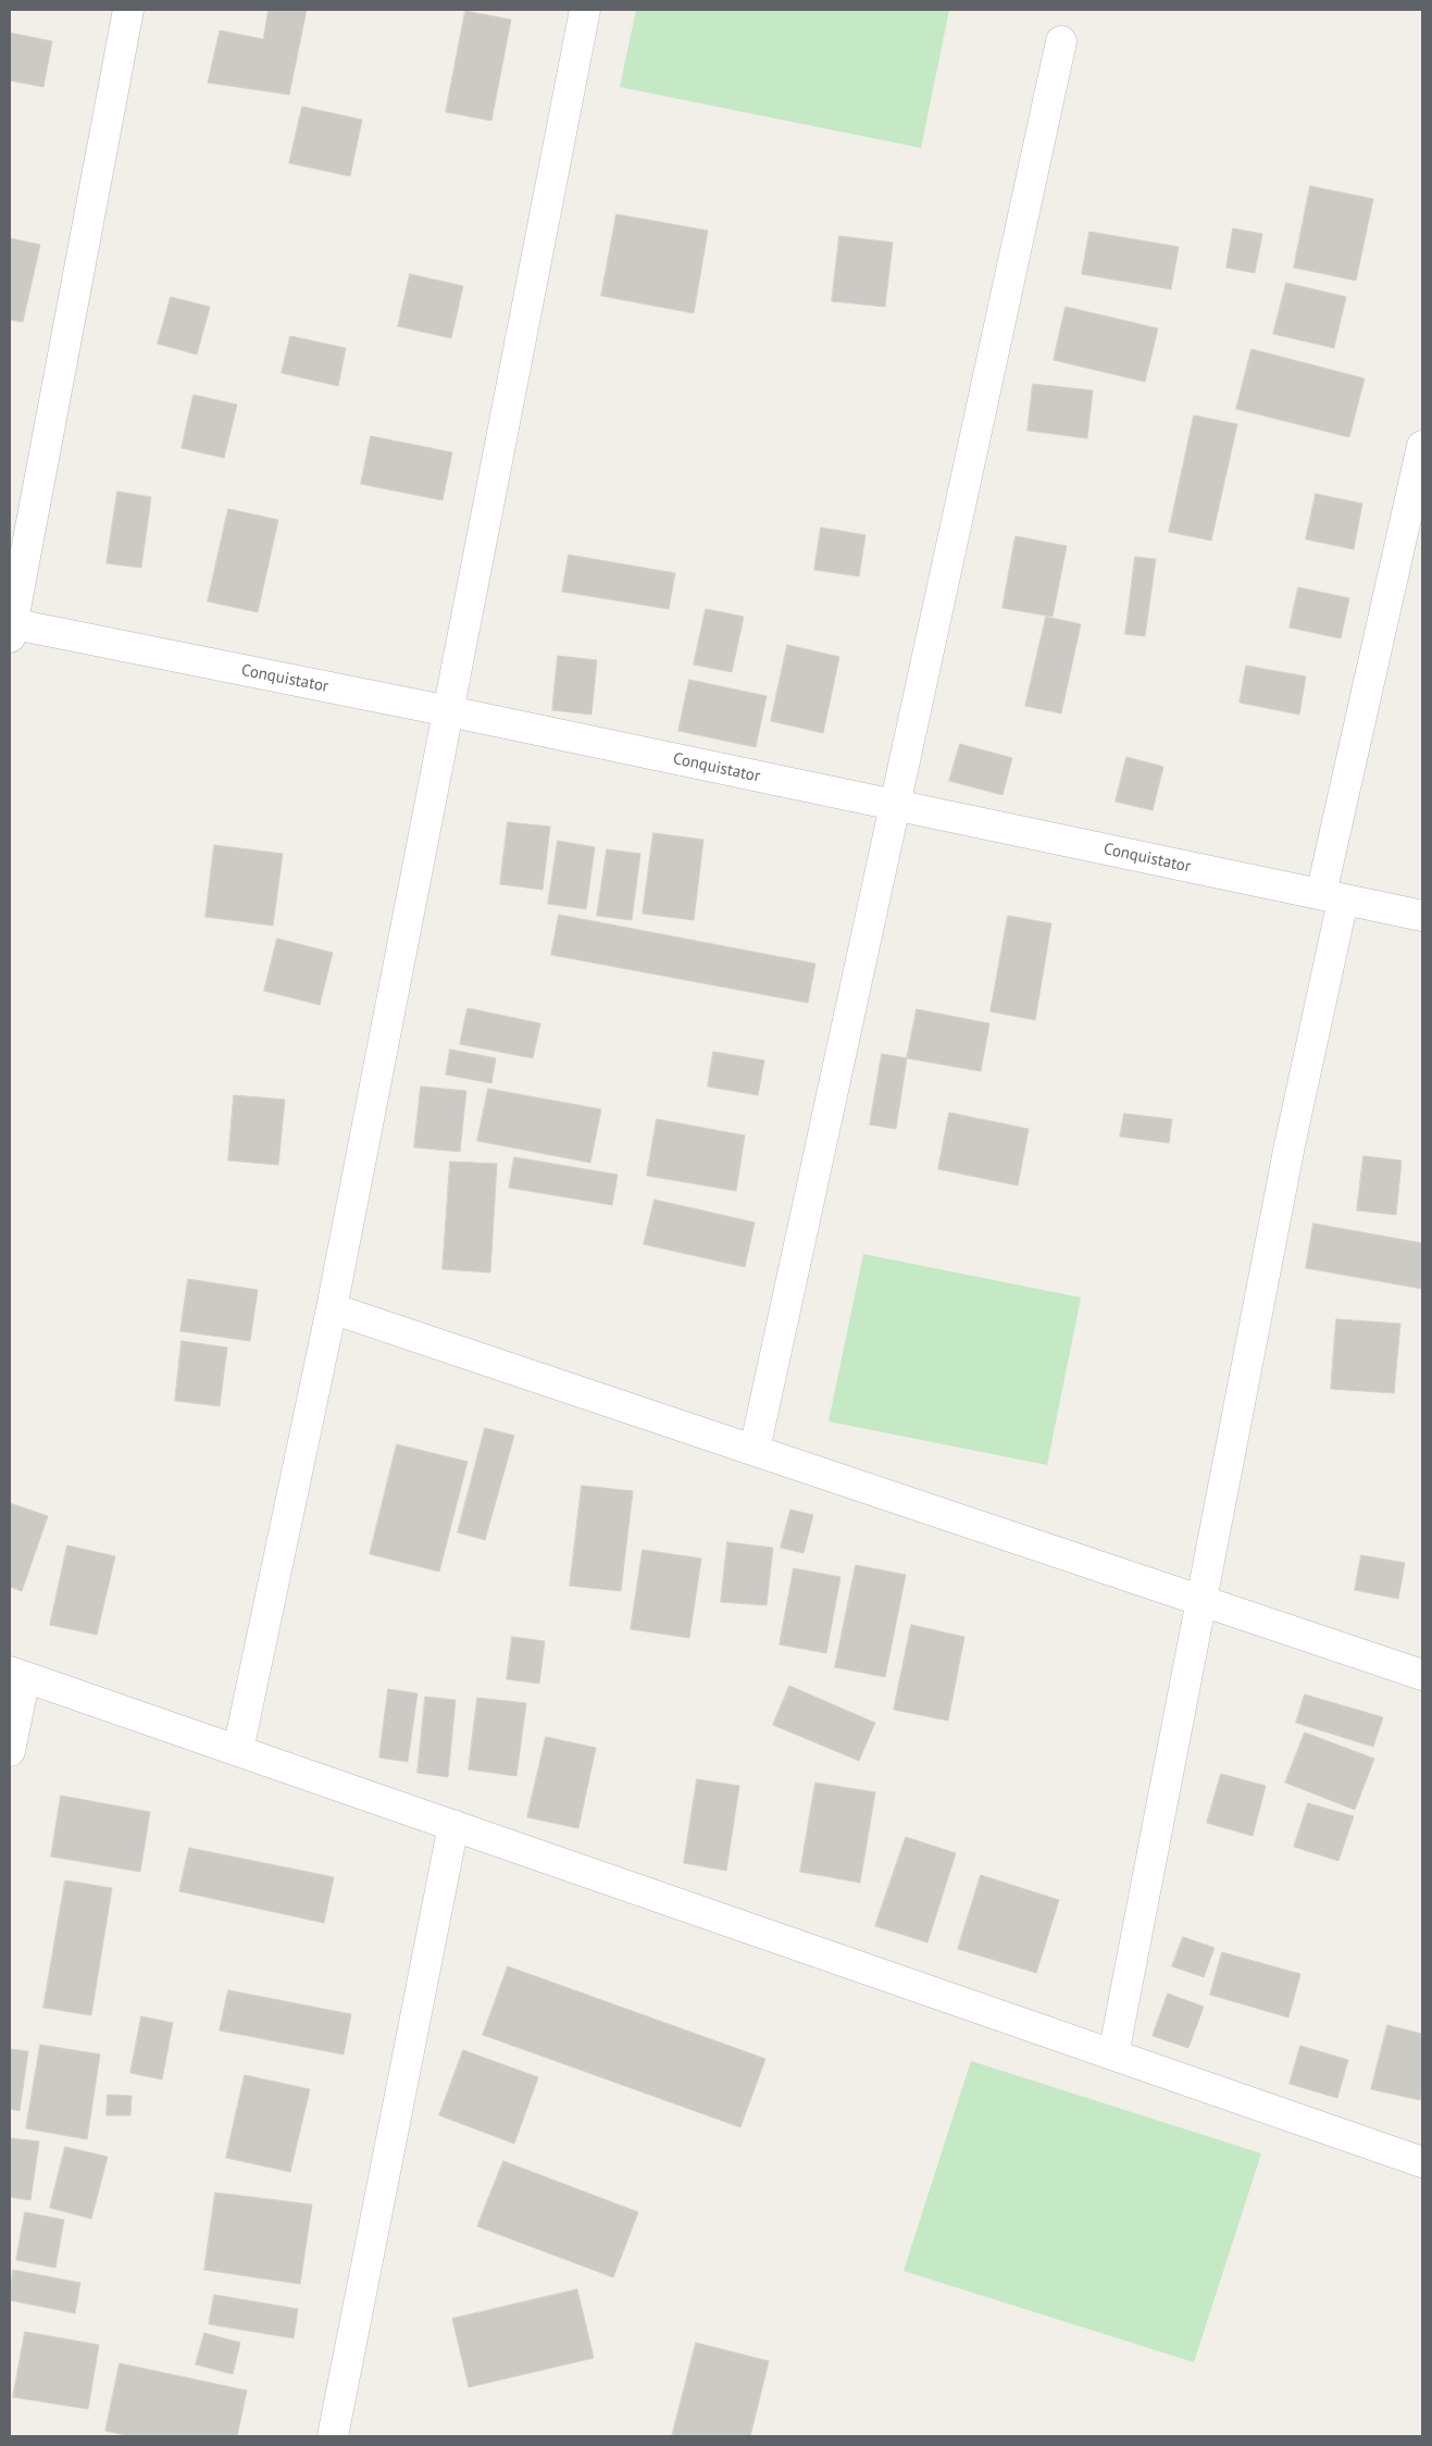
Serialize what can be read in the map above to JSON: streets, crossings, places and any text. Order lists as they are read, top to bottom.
{
  "streets": {
    "street": ["Conquistator"]
  }
}
